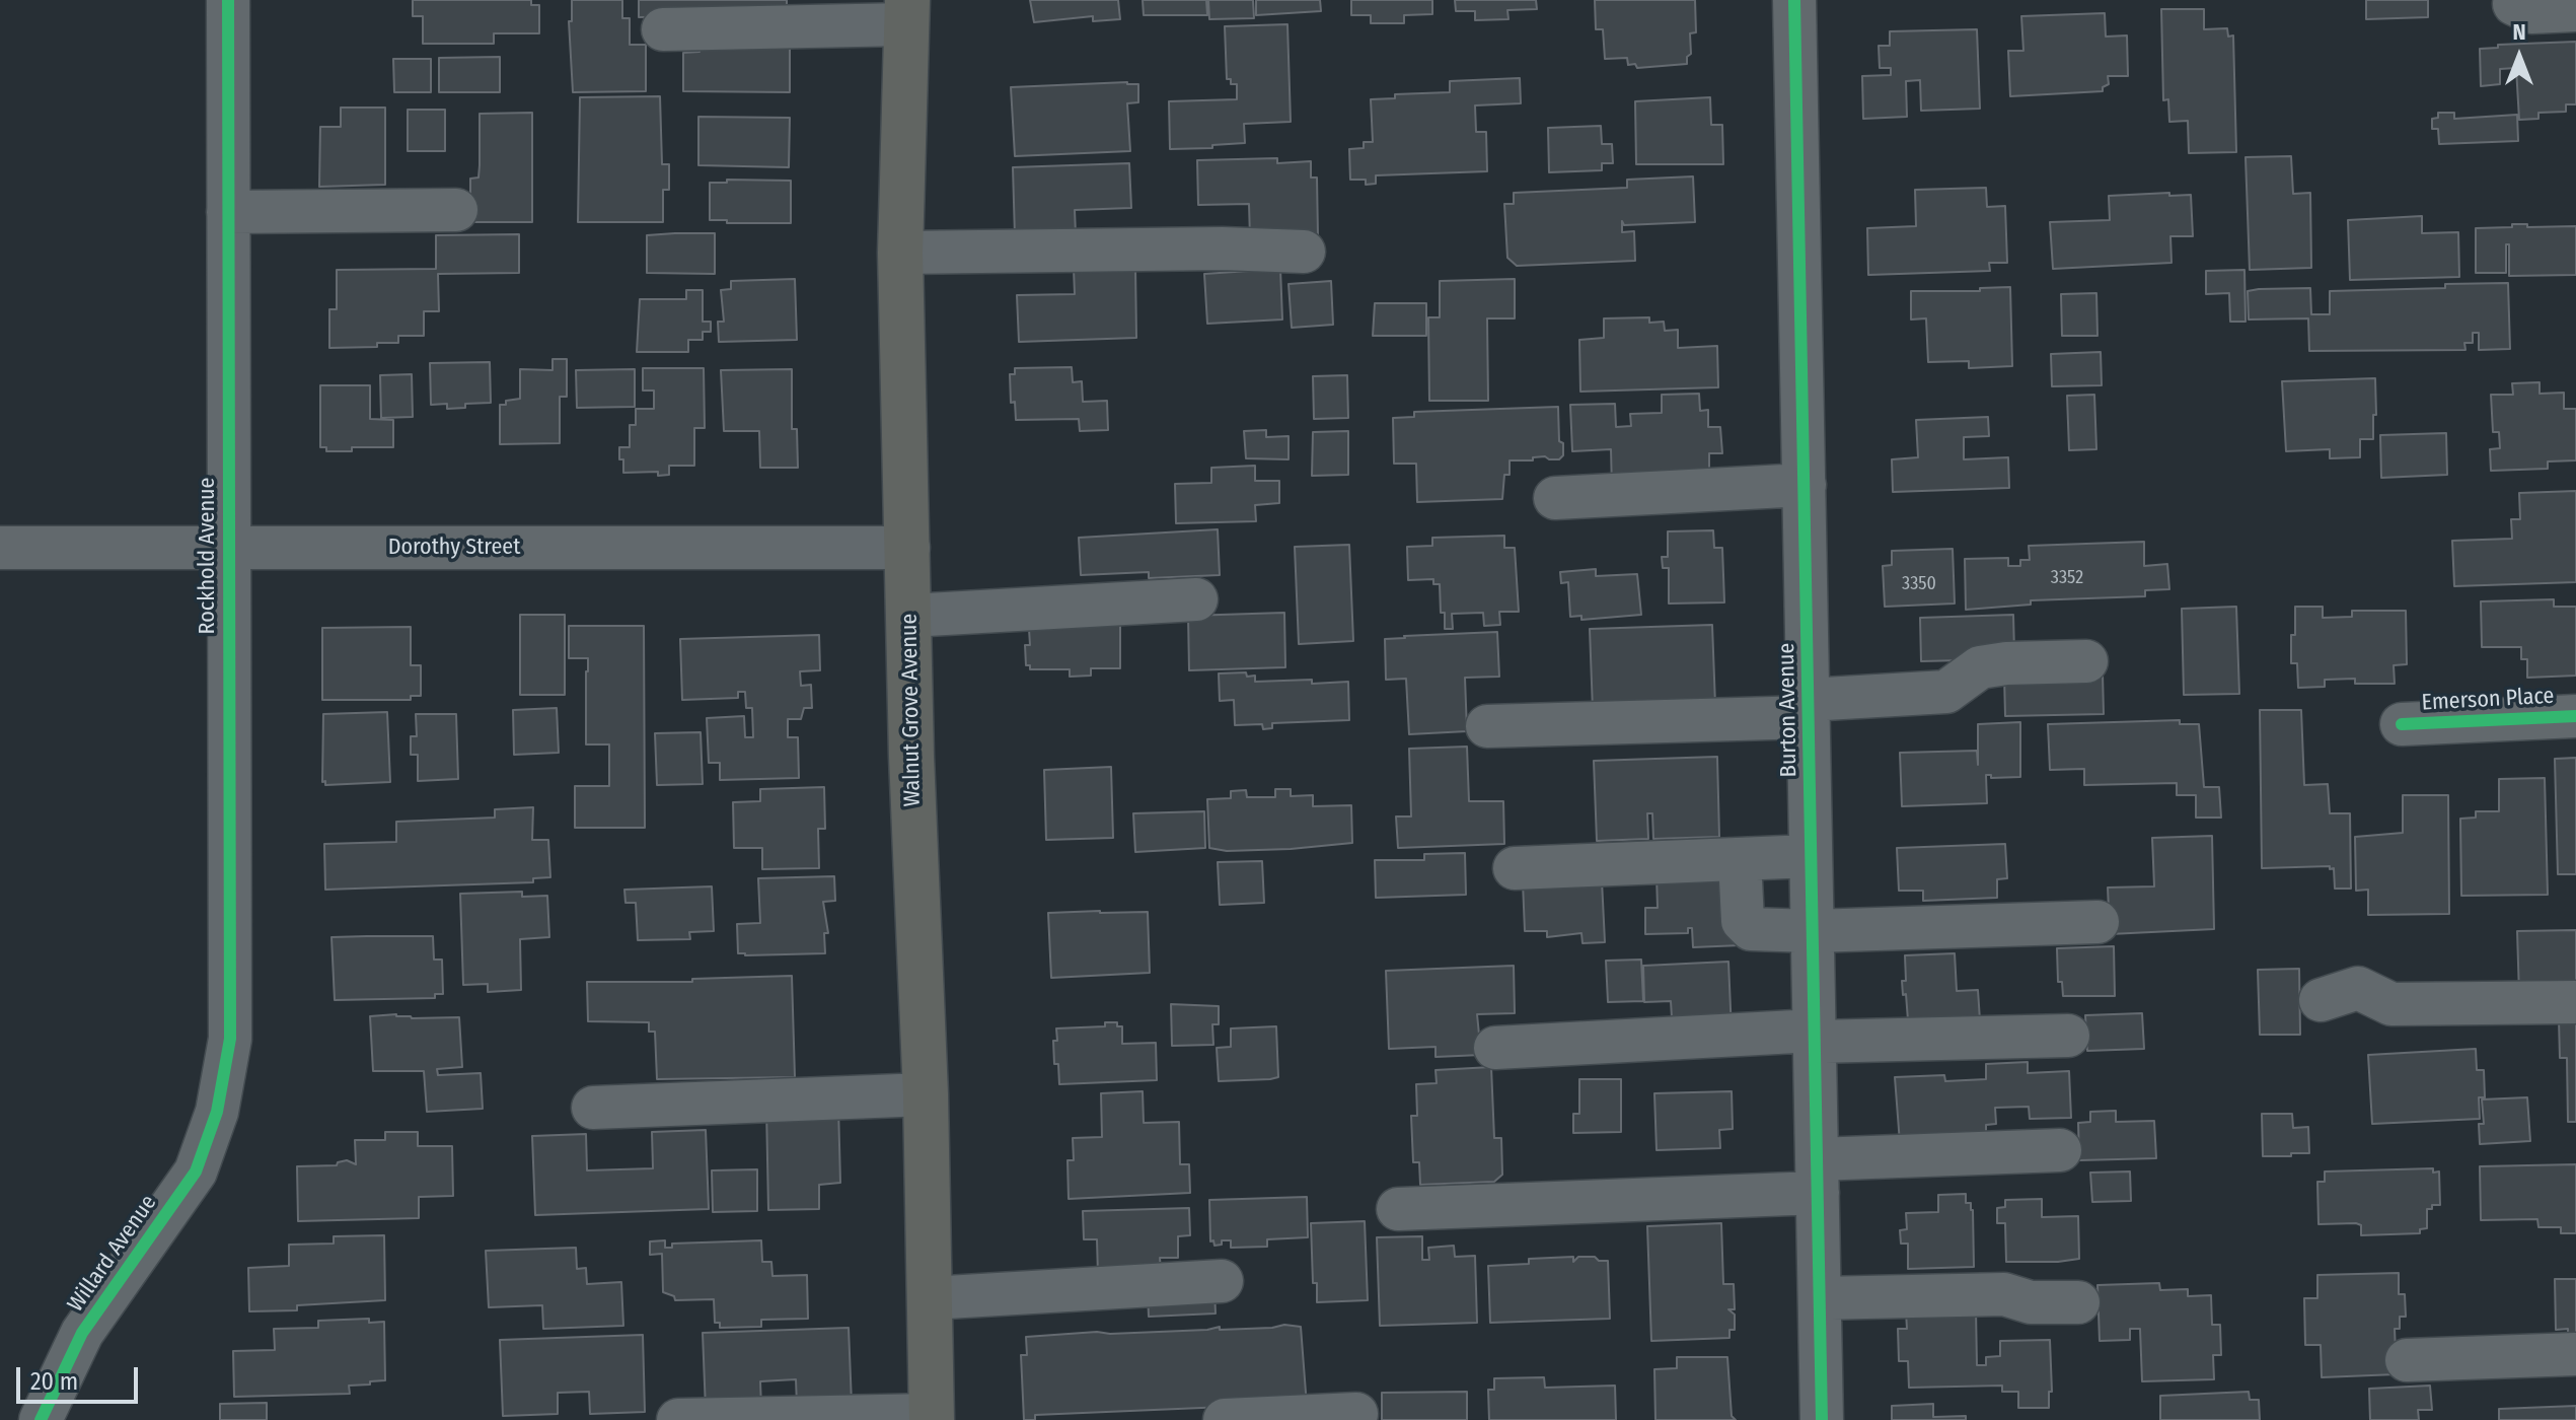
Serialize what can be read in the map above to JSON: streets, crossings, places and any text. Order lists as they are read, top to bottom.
{
  "streets": {
    "main road": ["Walnut Grove Avenue"],
    "street": [
      "Dorothy Street",
      "Rockhold Avenue",
      "Emerson Place",
      "Burton Avenue",
      "Willard Avenue"
    ]
  },
  "crossings": [
    ["Dorothy Street", "Rockhold Avenue"],
    ["Dorothy Street", "Walnut Grove Avenue"],
    ["Rockhold Avenue", "Willard Avenue"]
  ],
  "house_numbers": ["3352", "3350"],
  "scale_bar": "20 m",
  "north": "top"
}
